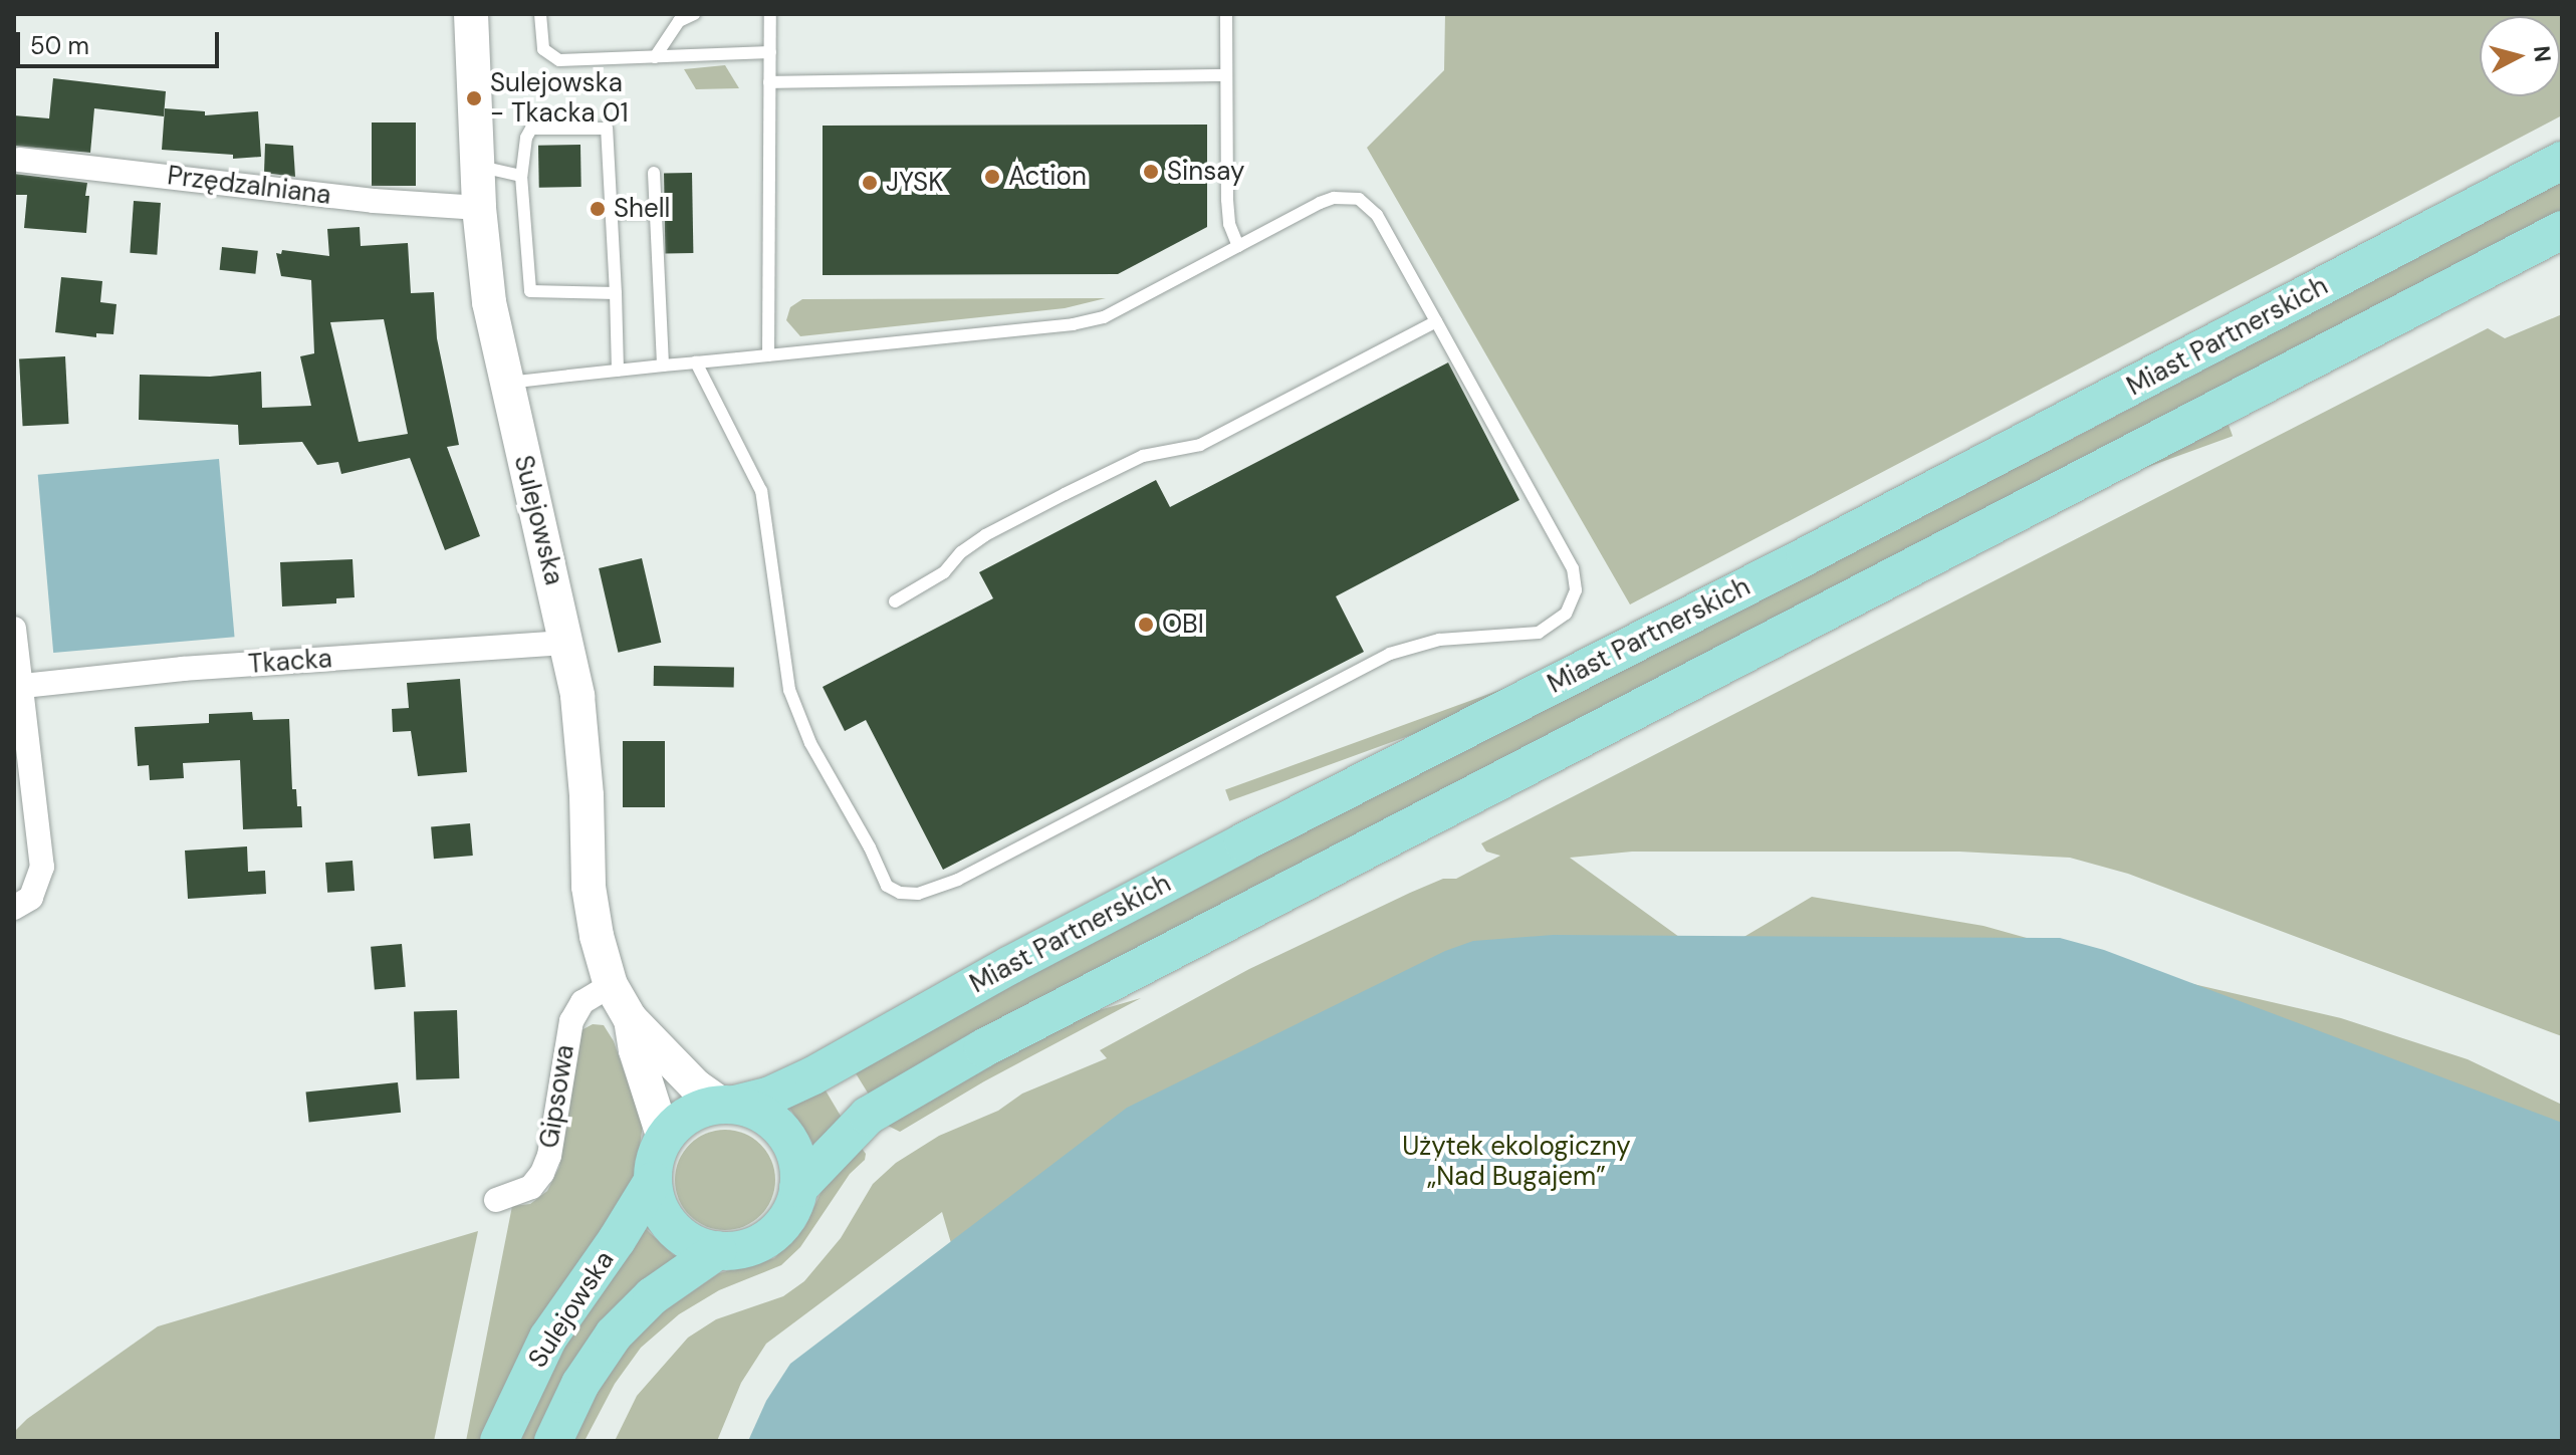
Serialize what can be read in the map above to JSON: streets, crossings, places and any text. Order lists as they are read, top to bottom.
{
  "streets": {
    "main road": ["Miast Partnerskich", "Sulejowska"],
    "street": ["Przędzalniana", "Tkacka", "Gipsowa"]
  },
  "crossings": [
    ["Przędzalniana", "Sulejowska"],
    ["Miast Partnerskich", "Sulejowska"],
    ["Sulejowska", "Tkacka"],
    ["Sulejowska", "Gipsowa"]
  ],
  "parks": ["Użytek ekologiczny „Nad Bugajem”"],
  "places": [
    "Sulejowska - Tkacka 01",
    "Sinsay",
    "Action",
    "JYSK",
    "Shell",
    "OBI"
  ],
  "scale_bar": "50 m",
  "north": "right"
}
